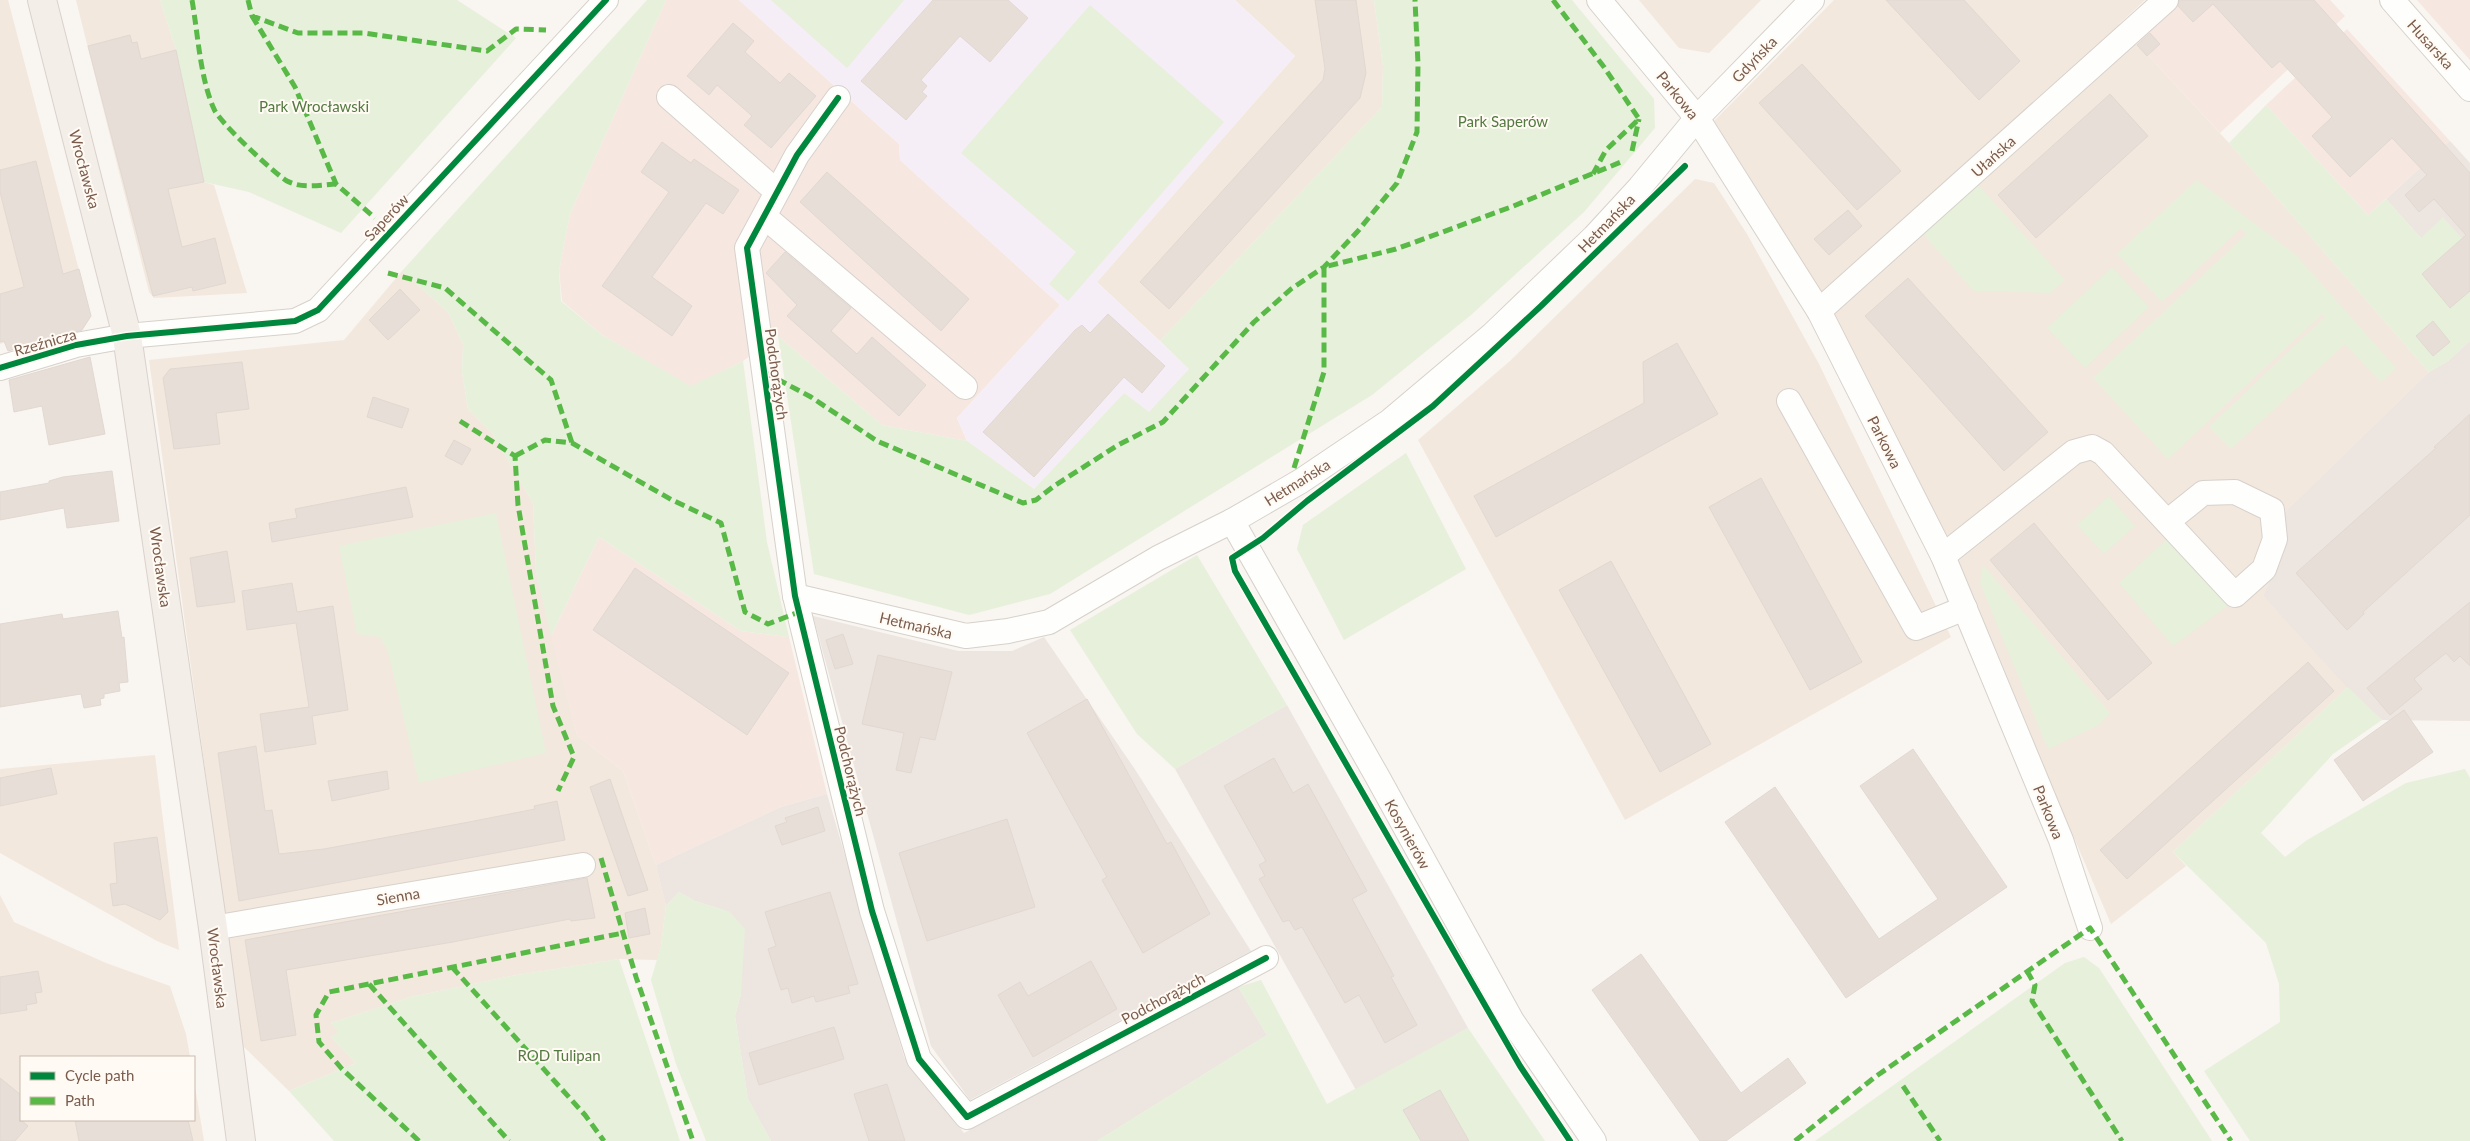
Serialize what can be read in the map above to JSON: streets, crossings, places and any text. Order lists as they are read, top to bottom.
{
  "streets": {
    "main road": ["Wrocławska"],
    "street": [
      "Husarska",
      "Gdyńska",
      "Parkowa",
      "Ułańska",
      "Saperów",
      "Hetmańska",
      "Rzeźnicza",
      "Podchorążych",
      "Kosynierów",
      "Sienna"
    ]
  },
  "crossings": [
    ["Gdyńska", "Parkowa"],
    ["Gdyńska", "Hetmańska"],
    ["Parkowa", "Ułańska"],
    ["Parkowa", "Hetmańska"],
    ["Wrocławska", "Saperów"],
    ["Wrocławska", "Rzeźnicza"],
    ["Wrocławska", "Sienna"],
    ["Saperów", "Rzeźnicza"],
    ["Hetmańska", "Podchorążych"],
    ["Hetmańska", "Kosynierów"]
  ],
  "parks": ["Park Wrocławski", "Park Saperów", "ROD Tulipan"],
  "legend": ["Cycle path", "Path"]
}
